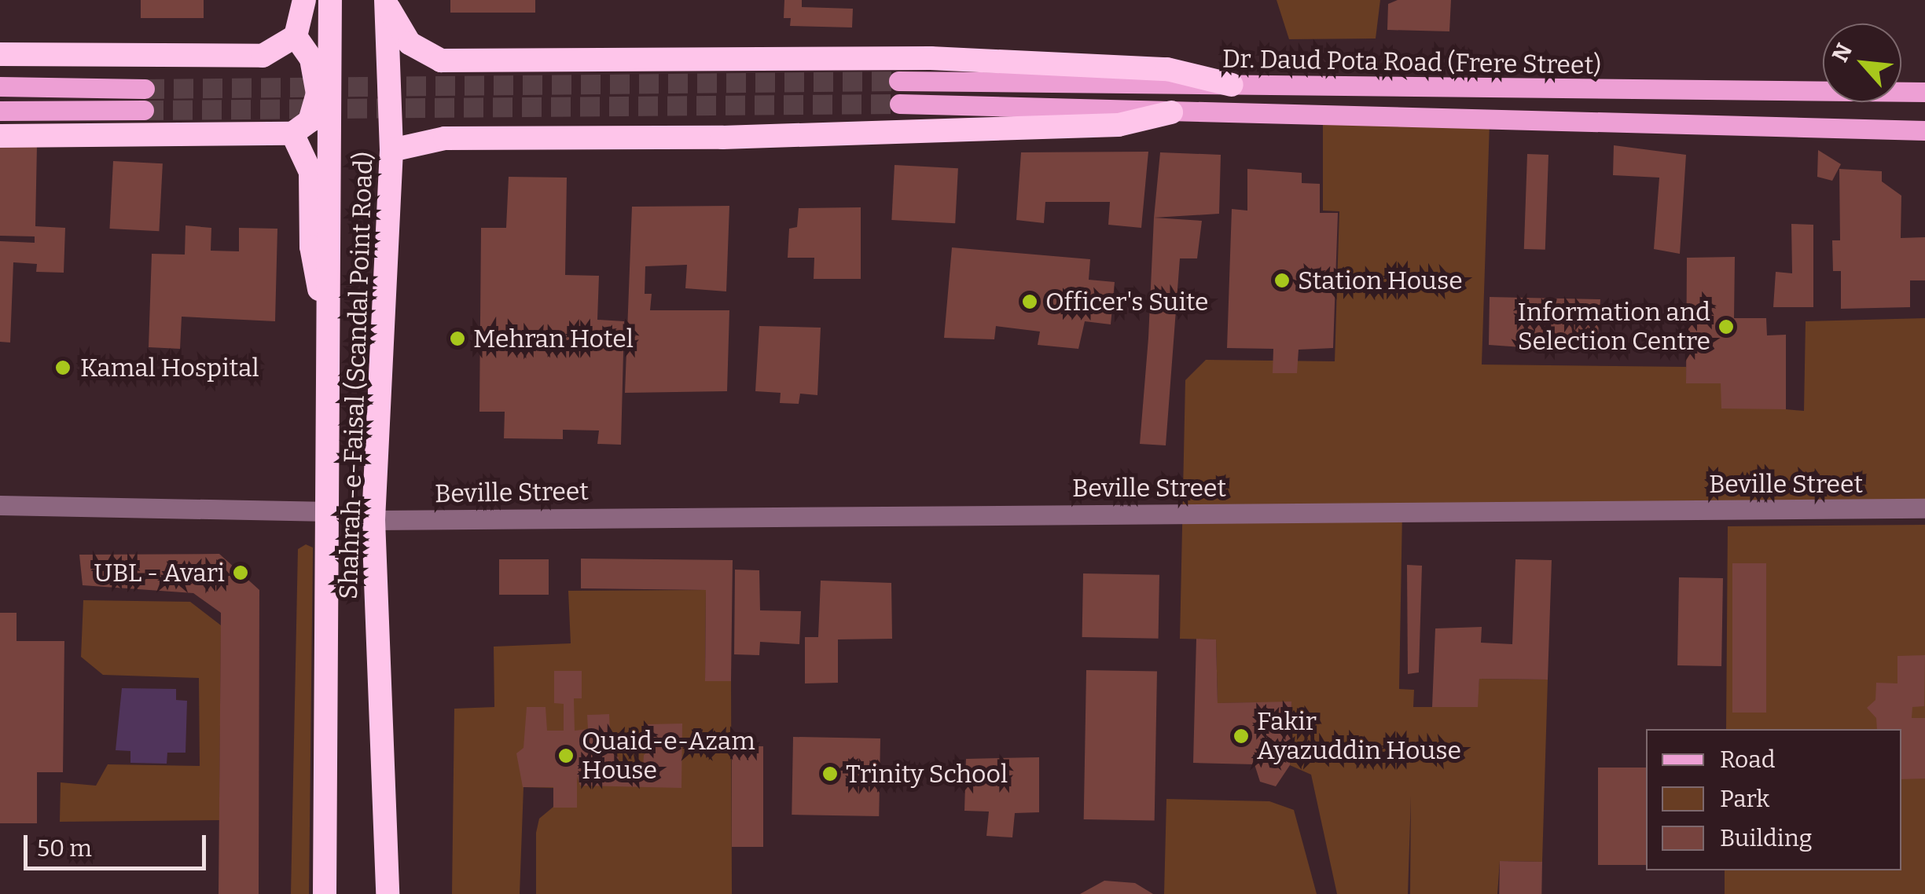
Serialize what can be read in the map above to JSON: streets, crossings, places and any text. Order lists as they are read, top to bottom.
{
  "streets": {
    "highway": ["Shahrah-e-Faisal (Scandal Point Road)"],
    "main road": ["Dr. Daud Pota Road (Frere Street)"],
    "street": ["Beville Street"]
  },
  "crossings": [
    ["Shahrah-e-Faisal (Scandal Point Road)", "Beville Street"]
  ],
  "places": [
    "Station House",
    "Officer's Suite",
    "Information and Selection Centre",
    "Mehran Hotel",
    "Kamal Hospital",
    "UBL - Avari",
    "Fakir Ayazuddin House",
    "Quaid-e-Azam House",
    "Trinity School"
  ],
  "legend": ["Road", "Park", "Building"],
  "scale_bar": "50 m",
  "north": "top left"
}
